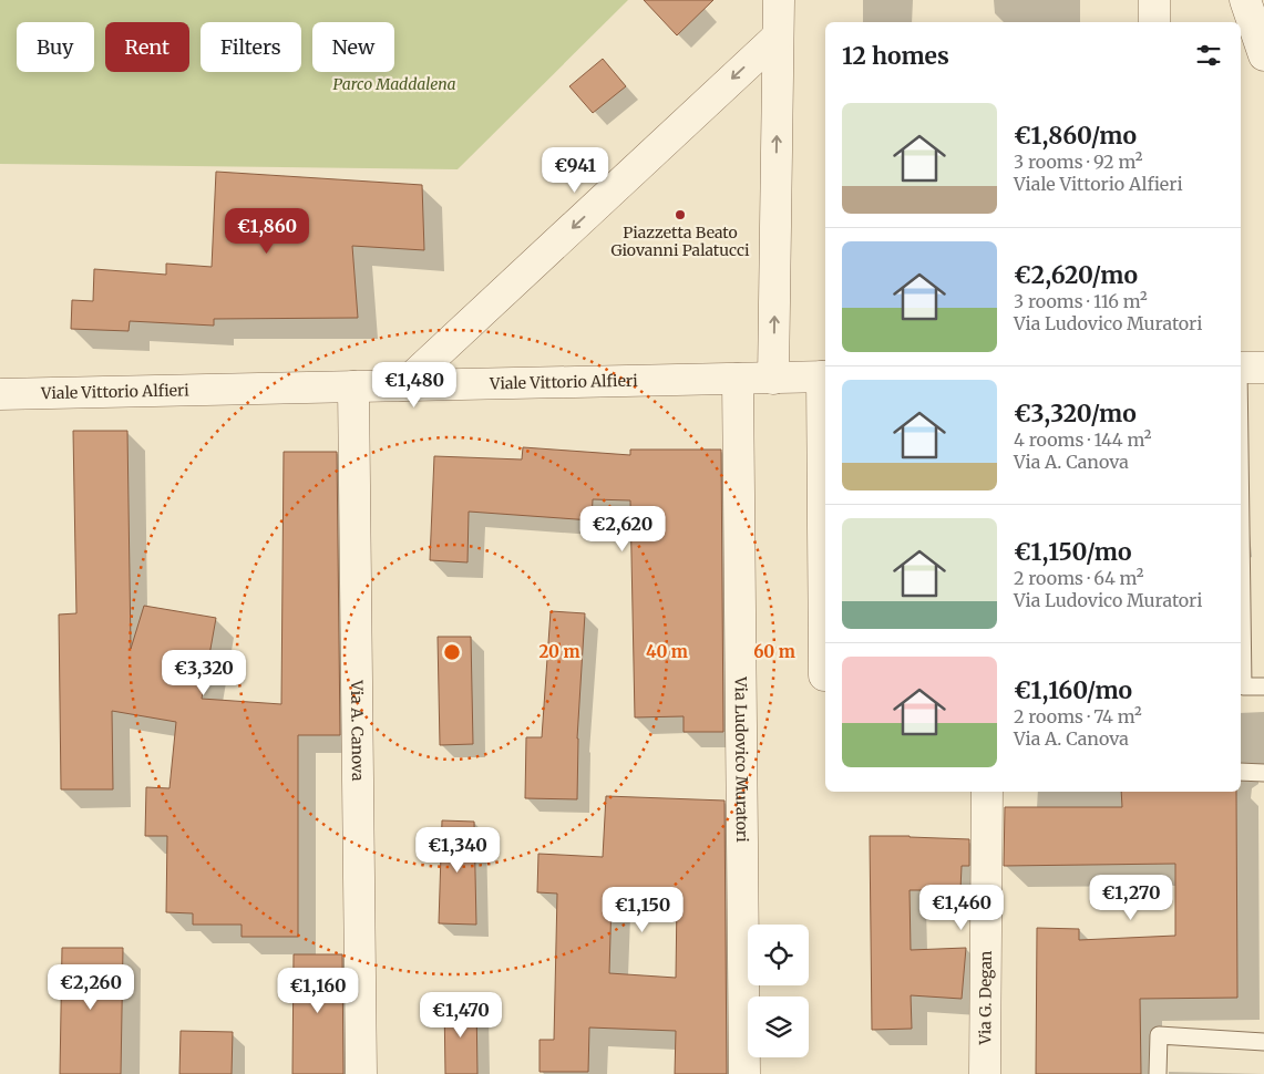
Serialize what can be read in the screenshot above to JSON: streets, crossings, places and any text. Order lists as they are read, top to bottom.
{
  "streets": {
    "street": [
      "Viale Vittorio Alfieri",
      "Via A. Canova",
      "Via Ludovico Muratori",
      "Via G. Degan"
    ]
  },
  "crossings": [
    ["Viale Vittorio Alfieri", "Via A. Canova"],
    ["Viale Vittorio Alfieri", "Via Ludovico Muratori"]
  ],
  "parks": ["Parco Maddalena"],
  "places": ["Piazzetta Beato Giovanni Palatucci"],
  "page": {
    "chip": [
      "Buy",
      "Rent",
      "Filters",
      "New"
    ],
    "heading": "12 homes",
    "list": [
      {
        "name": "€1,860/mo",
        "note": "3 rooms · 92 m² · Viale Vittorio Alfieri"
      },
      {
        "name": "€2,620/mo",
        "note": "3 rooms · 116 m² · Via Ludovico Muratori"
      },
      {
        "name": "€3,320/mo",
        "note": "4 rooms · 144 m² · Via A. Canova"
      },
      {
        "name": "€1,150/mo",
        "note": "2 rooms · 64 m² · Via Ludovico Muratori"
      },
      {
        "name": "€1,160/mo",
        "note": "2 rooms · 74 m² · Via A. Canova"
      }
    ],
    "price": [
      "€941",
      "€1,860",
      "€1,480",
      "€2,620",
      "€3,320",
      "€1,340",
      "€1,270",
      "€1,460",
      "€1,150",
      "€2,260",
      "€1,160",
      "€1,470"
    ]
  },
  "rings": ["20 m", "40 m", "60 m"]
}
